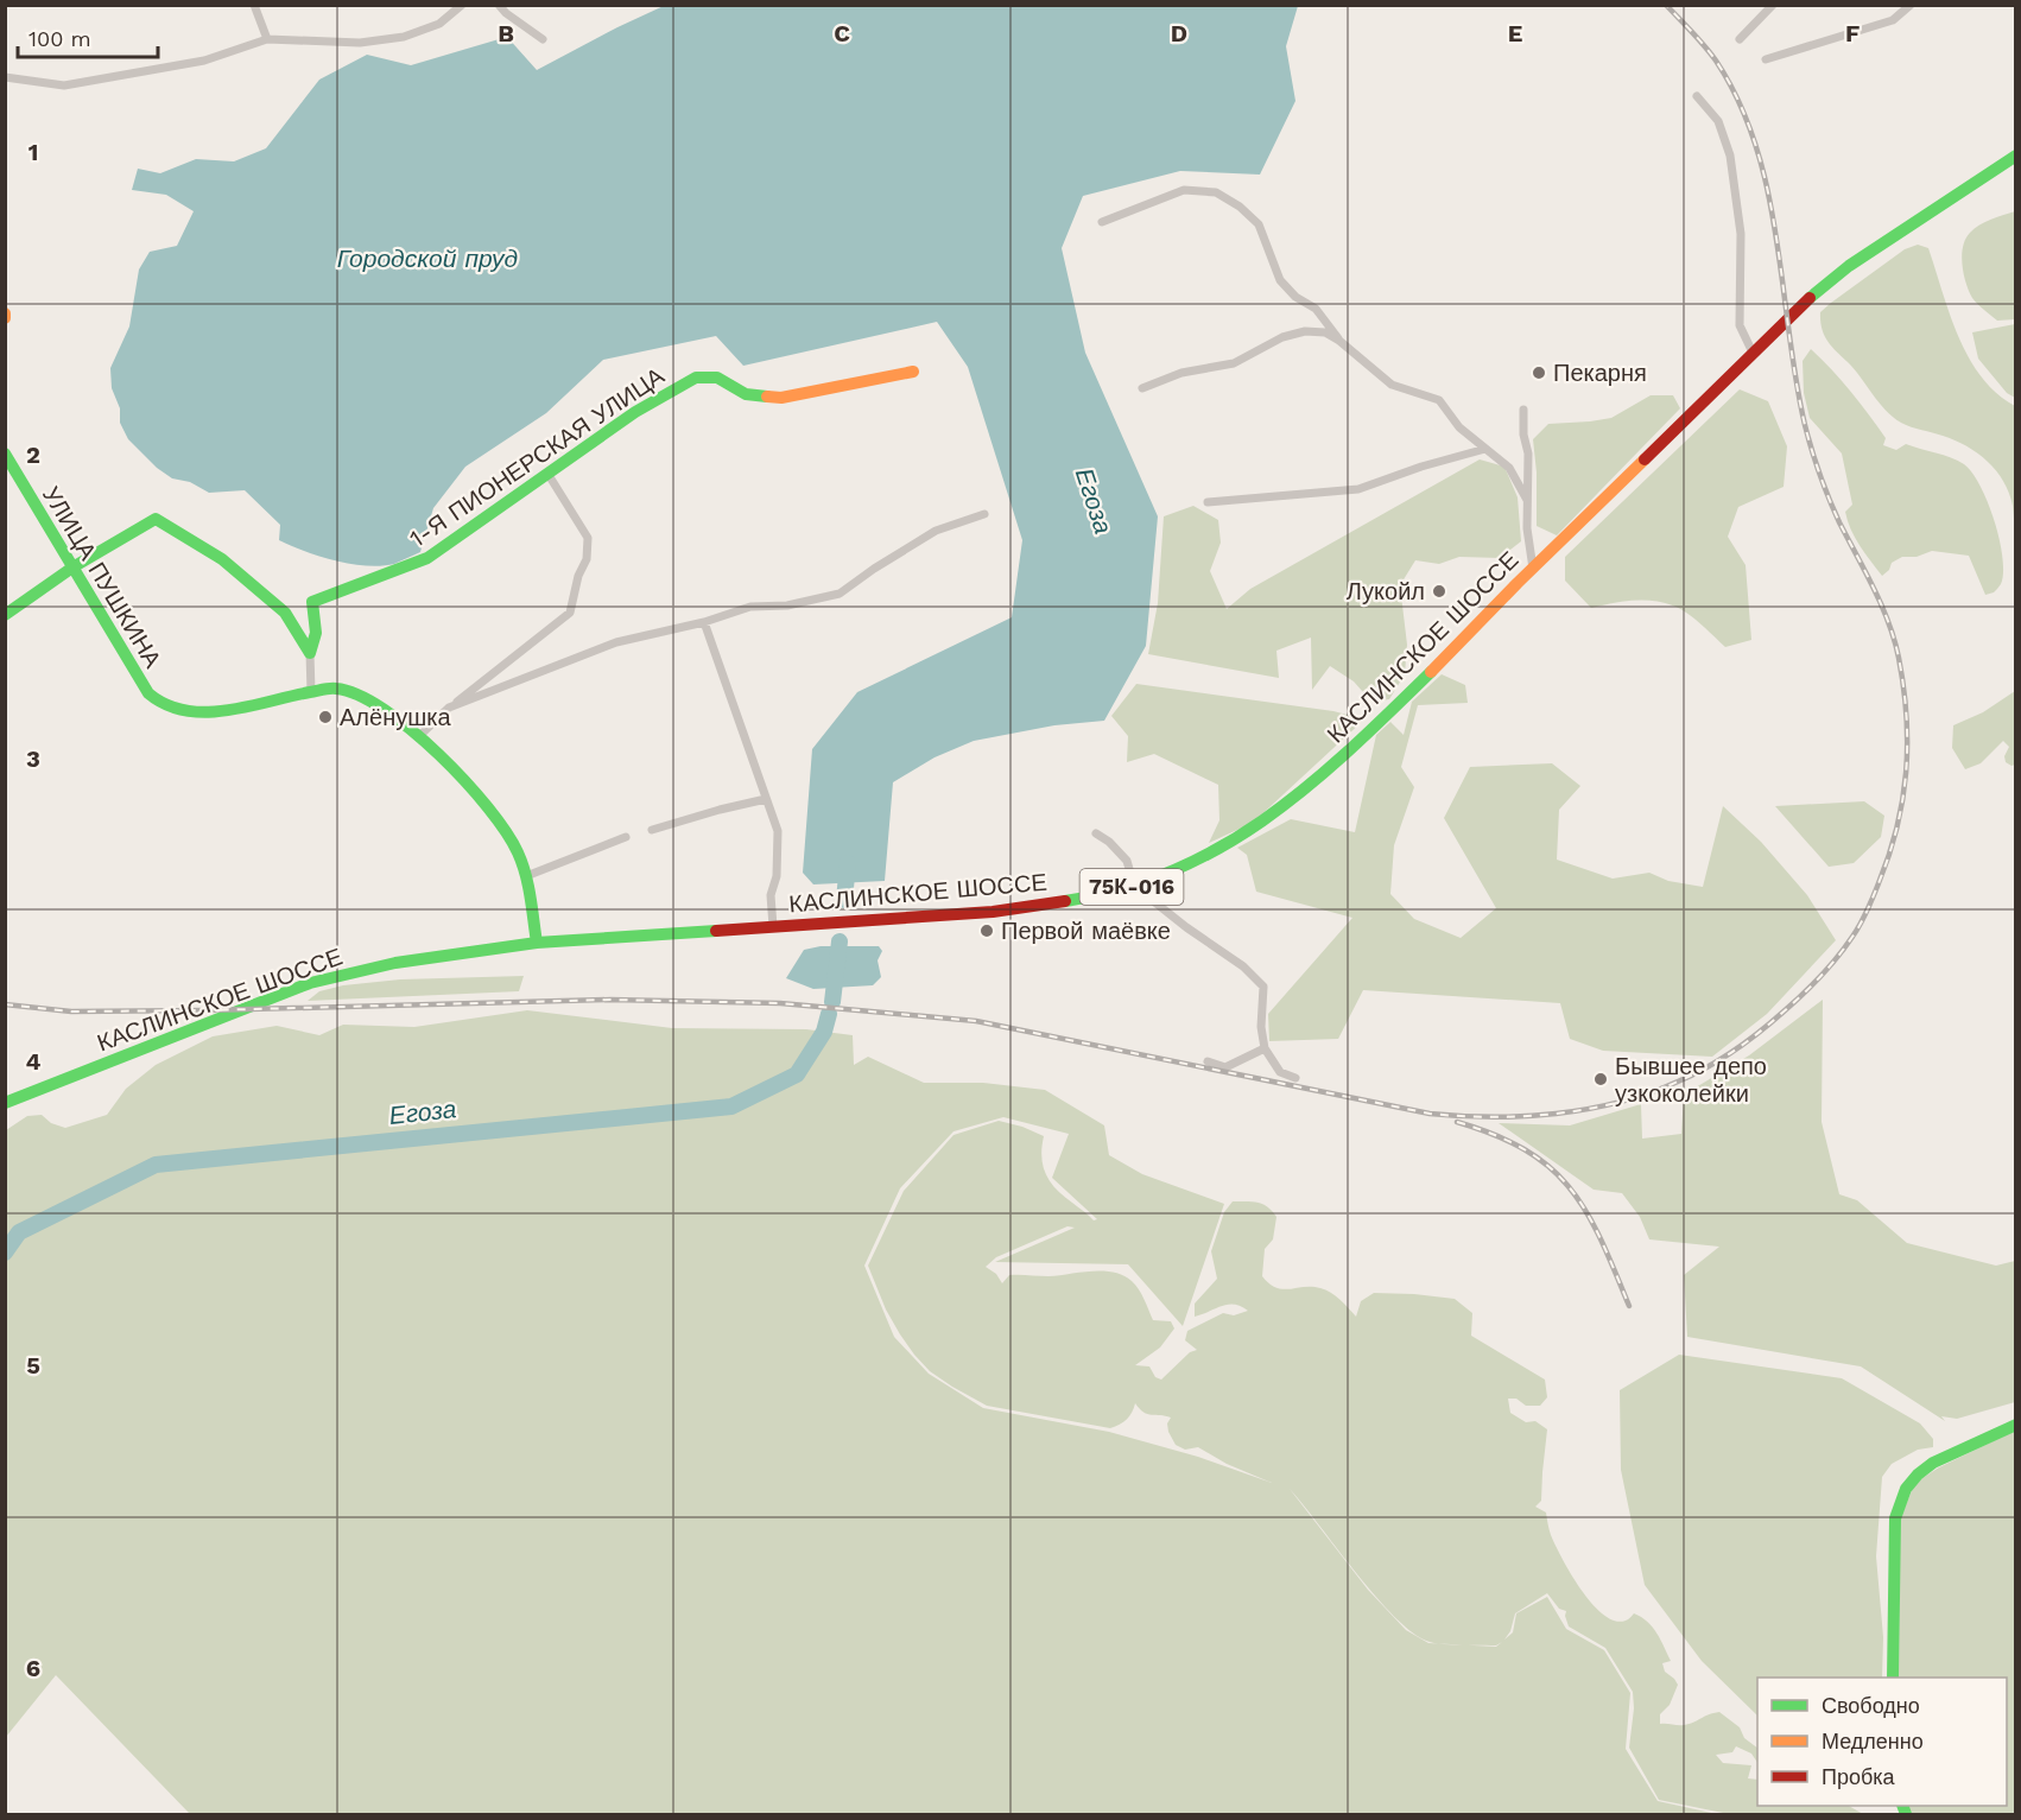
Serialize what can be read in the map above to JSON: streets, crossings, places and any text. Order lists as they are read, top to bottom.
{
  "streets": {
    "main road": [
      "1-Я ПИОНЕРСКАЯ УЛИЦА",
      "УЛИЦА ПУШКИНА",
      "КАСЛИНСКОЕ ШОССЕ",
      "75К-016"
    ]
  },
  "water": ["Городской пруд", "Егоза"],
  "places": [
    "Пекарня",
    "Лукойл",
    "Алёнушка",
    "Первой маёвке",
    "Бывшее депо узкоколейки"
  ],
  "legend": ["Свободно", "Медленно", "Пробка"],
  "scale_bar": "100 m",
  "grid": {
    "columns": [
      "B",
      "C",
      "D",
      "E",
      "F"
    ],
    "rows": [
      "1",
      "2",
      "3",
      "4",
      "5",
      "6"
    ]
  }
}
